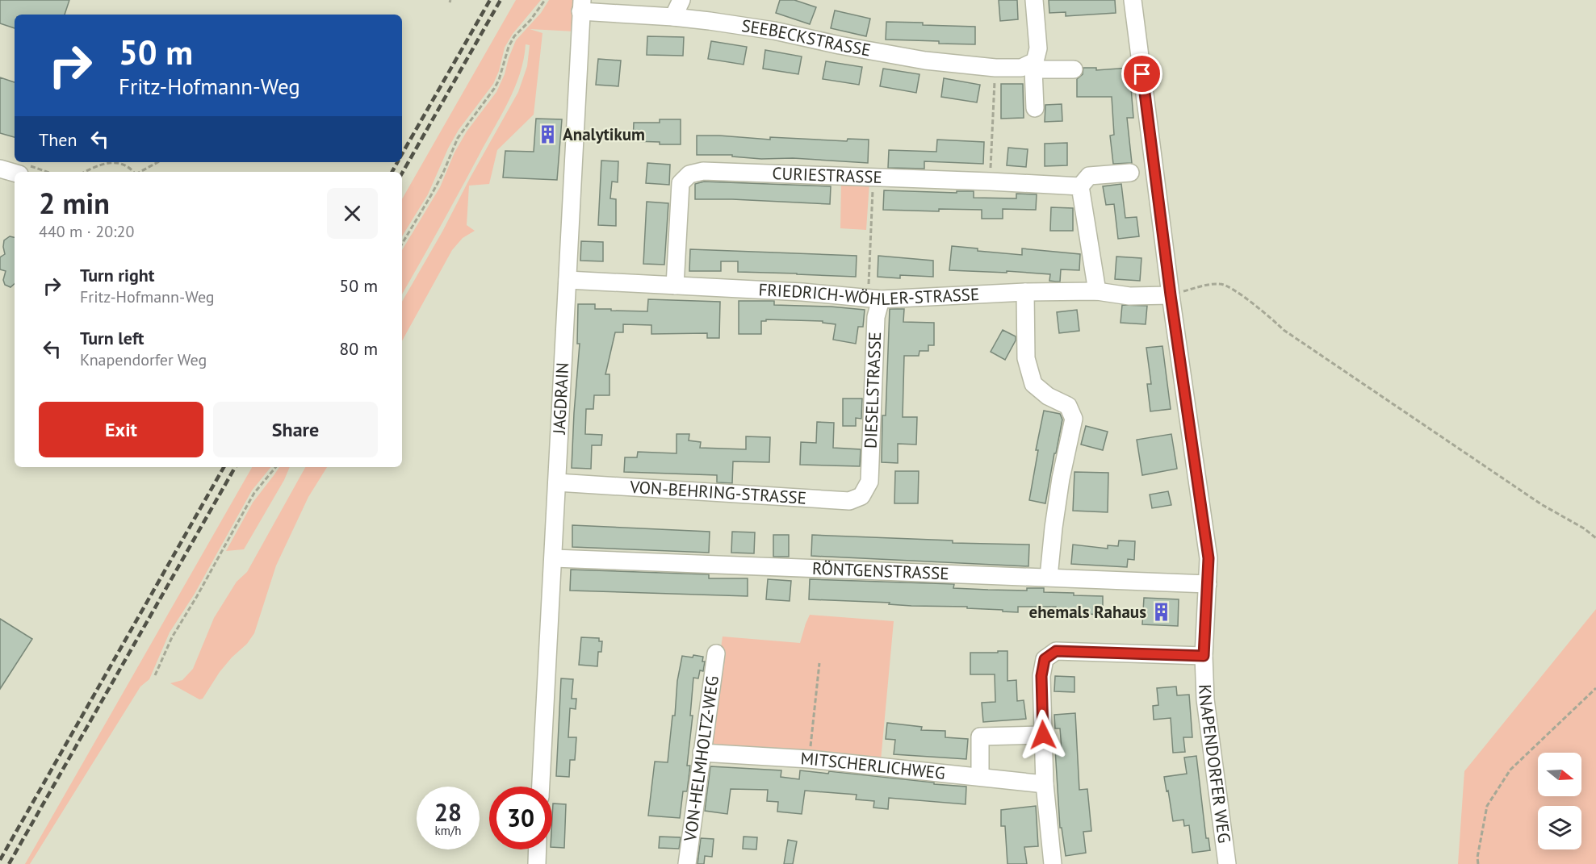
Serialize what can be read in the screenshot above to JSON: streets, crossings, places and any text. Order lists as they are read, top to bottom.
{
  "streets": {
    "street": [
      "SEEBECKSTRASSE",
      "CURIESTRASSE",
      "FRIEDRICH-WÖHLER-STRASSE",
      "DIESELSTRASSE",
      "JAGDRAIN",
      "VON-BEHRING-STRASSE",
      "RÖNTGENSTRASSE",
      "VON-HELMHOLTZ-WEG",
      "KNAPENDORFER WEG",
      "MITSCHERLICHWEG"
    ]
  },
  "crossings": [
    ["SEEBECKSTRASSE", "JAGDRAIN"],
    ["CURIESTRASSE", "FRIEDRICH-WÖHLER-STRASSE"],
    ["FRIEDRICH-WÖHLER-STRASSE", "DIESELSTRASSE"],
    ["FRIEDRICH-WÖHLER-STRASSE", "JAGDRAIN"],
    ["FRIEDRICH-WÖHLER-STRASSE", "KNAPENDORFER WEG"],
    ["DIESELSTRASSE", "VON-BEHRING-STRASSE"],
    ["JAGDRAIN", "VON-BEHRING-STRASSE"],
    ["JAGDRAIN", "RÖNTGENSTRASSE"],
    ["RÖNTGENSTRASSE", "KNAPENDORFER WEG"],
    ["VON-HELMHOLTZ-WEG", "MITSCHERLICHWEG"]
  ],
  "places": {
    "building": ["Analytikum", "ehemals Rahaus"]
  },
  "north": "right",
  "page": {
    "turn": ["50 m", "Fritz-Hofmann-Weg"],
    "then": "Then",
    "heading": ["2 min", "440 m · 20:20"],
    "list": [
      {
        "name": "Turn right",
        "note": "Fritz-Hofmann-Weg",
        "value": "50 m"
      },
      {
        "name": "Turn left",
        "note": "Knapendorfer Weg",
        "value": "80 m"
      }
    ],
    "buttons": ["Exit", "Share"],
    "speed": "28 km/h",
    "limit": "30"
  }
}
